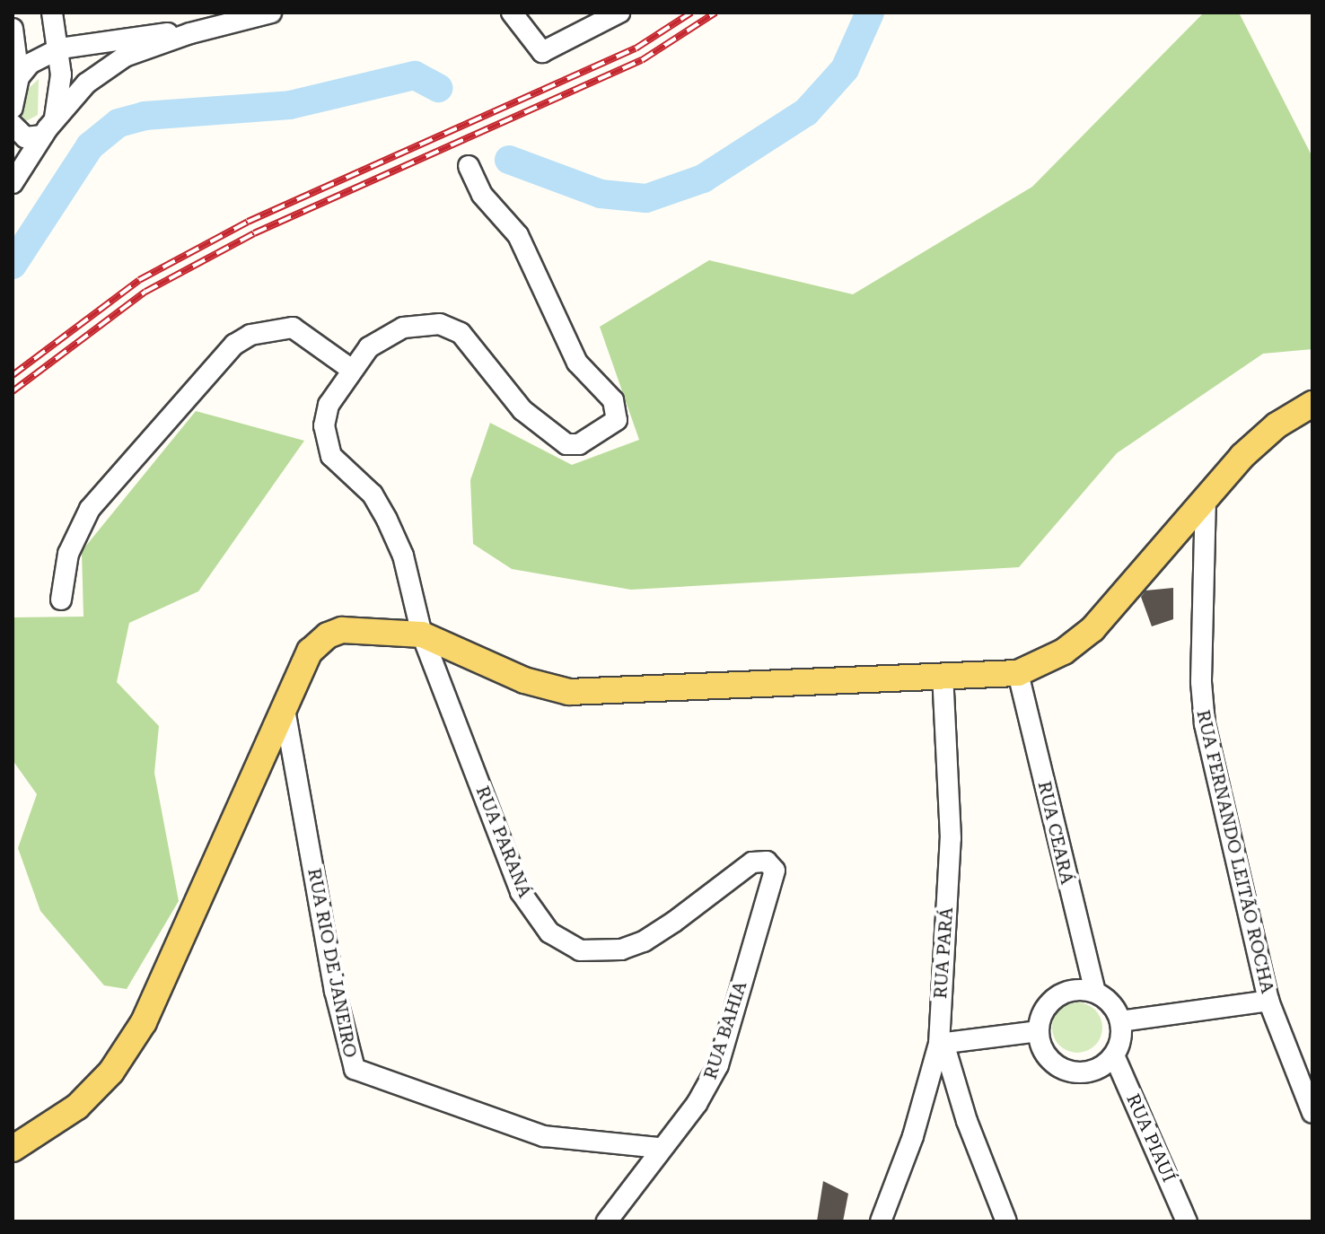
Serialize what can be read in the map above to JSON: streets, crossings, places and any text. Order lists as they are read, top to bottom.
{
  "streets": {
    "street": [
      "RUA CEARÁ",
      "RUA PARANÁ",
      "RUA FERNANDO LEITÃO ROCHA",
      "RUA PARÁ",
      "RUA RIO DE JANEIRO",
      "RUA BAHIA",
      "RUA PIAUÍ"
    ]
  },
  "crossings": [
    ["RUA CEARÁ", "RUA PIAUÍ"],
    ["RUA PARANÁ", "RUA BAHIA"],
    ["RUA RIO DE JANEIRO", "RUA BAHIA"]
  ]
}
